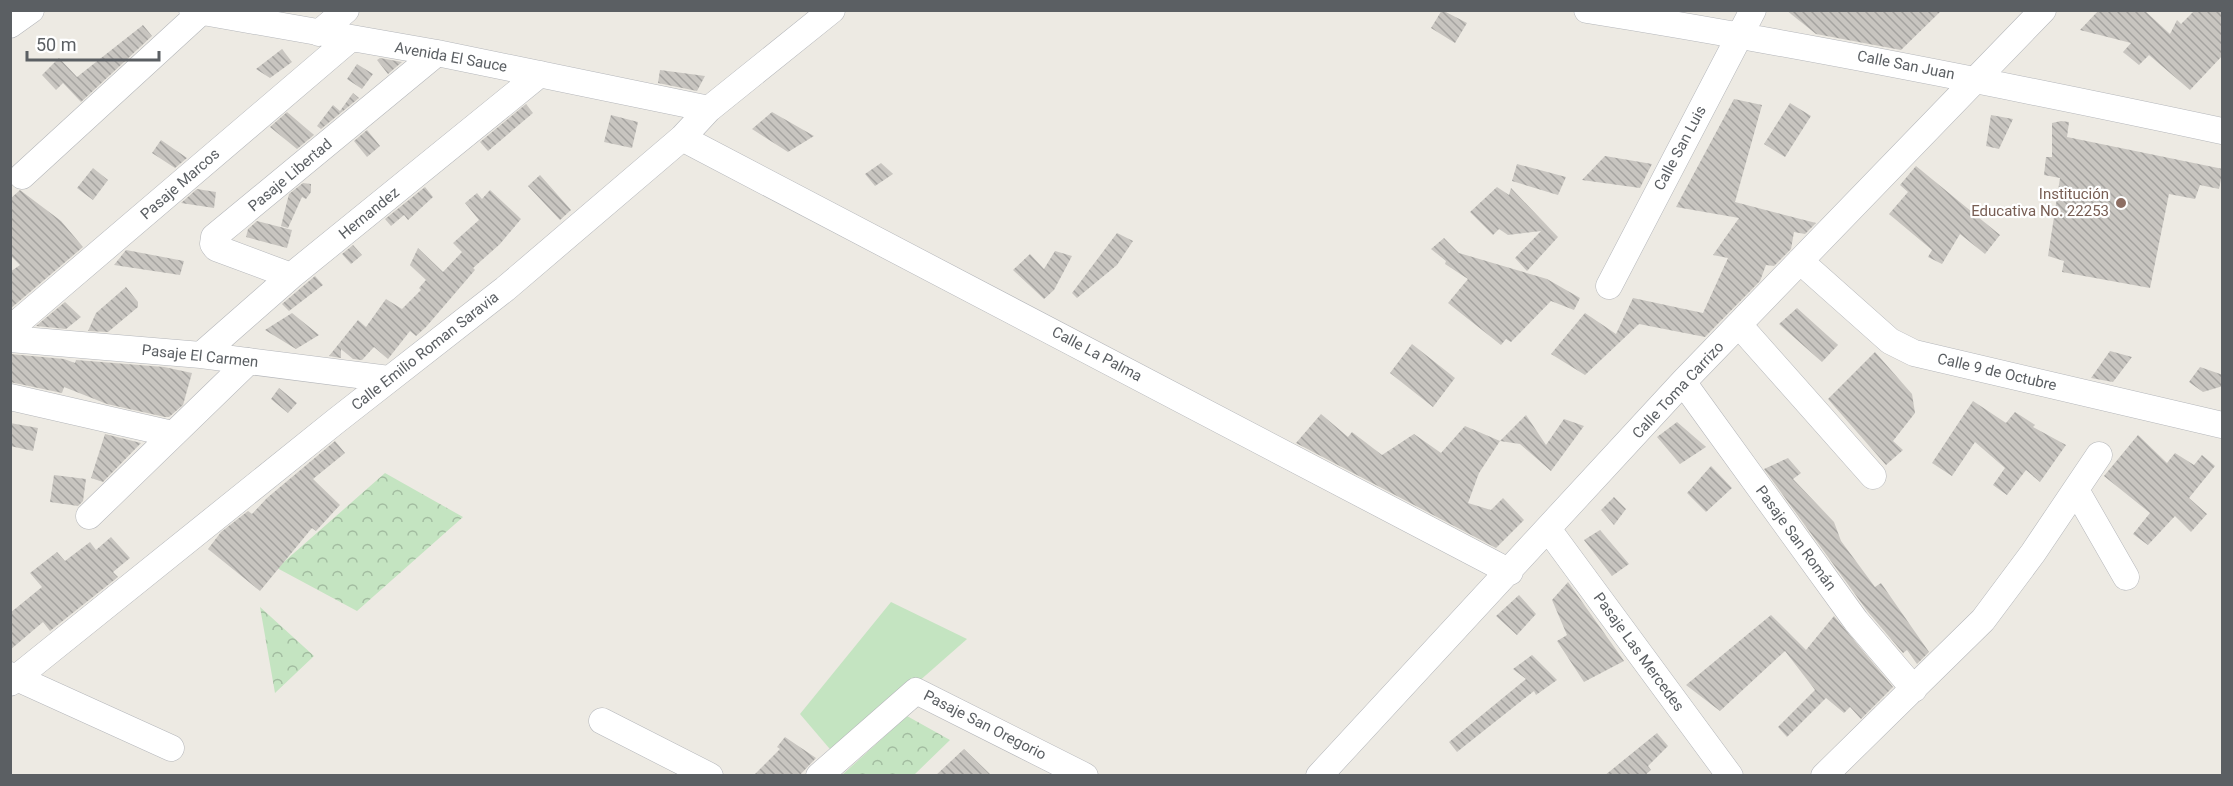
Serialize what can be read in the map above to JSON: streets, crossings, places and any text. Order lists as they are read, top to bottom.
{
  "streets": {
    "street": [
      "Avenida El Sauce",
      "Calle San Juan",
      "Calle San Luis",
      "Pasaje Libertad",
      "Pasaje Marcos",
      "Hernandez",
      "Calle Emilio Roman Saravia",
      "Calle La Palma",
      "Pasaje El Carmen",
      "Calle 9 de Octubre",
      "Calle Toma Carrizo",
      "Pasaje San Román",
      "Pasaje Las Mercedes",
      "Pasaje San Oregorio"
    ]
  },
  "crossings": [
    ["Avenida El Sauce", "Pasaje Libertad"],
    ["Avenida El Sauce", "Pasaje Marcos"],
    ["Avenida El Sauce", "Hernandez"],
    ["Avenida El Sauce", "Calle Emilio Roman Saravia"],
    ["Calle San Juan", "Calle San Luis"],
    ["Calle San Juan", "Calle Toma Carrizo"],
    ["Pasaje Libertad", "Hernandez"],
    ["Hernandez", "Pasaje El Carmen"],
    ["Calle Emilio Roman Saravia", "Calle La Palma"],
    ["Calle Emilio Roman Saravia", "Pasaje El Carmen"],
    ["Calle La Palma", "Calle Toma Carrizo"],
    ["Calle 9 de Octubre", "Calle Toma Carrizo"],
    ["Calle Toma Carrizo", "Pasaje San Román"],
    ["Calle Toma Carrizo", "Pasaje Las Mercedes"]
  ],
  "places": ["Institución Educativa No. 22253"],
  "scale_bar": "50 m"
}
